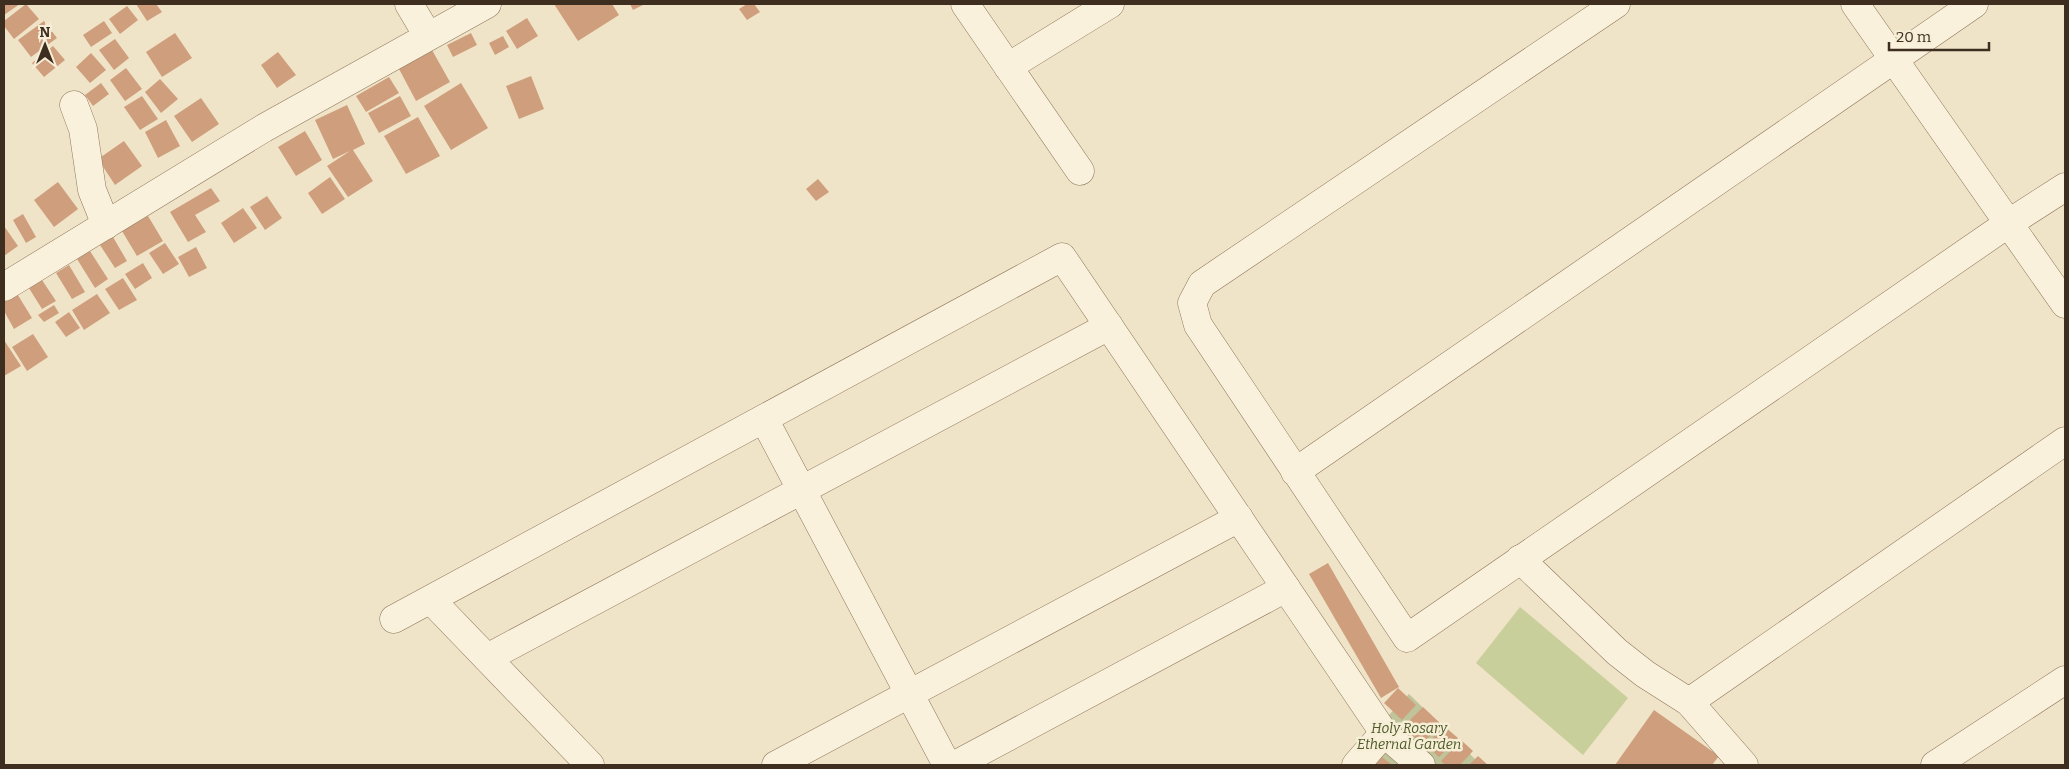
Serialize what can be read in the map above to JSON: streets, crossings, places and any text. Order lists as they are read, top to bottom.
{
  "parks": ["Holy Rosary Ethernal Garden"],
  "scale_bar": "20 m",
  "north": "top"
}
